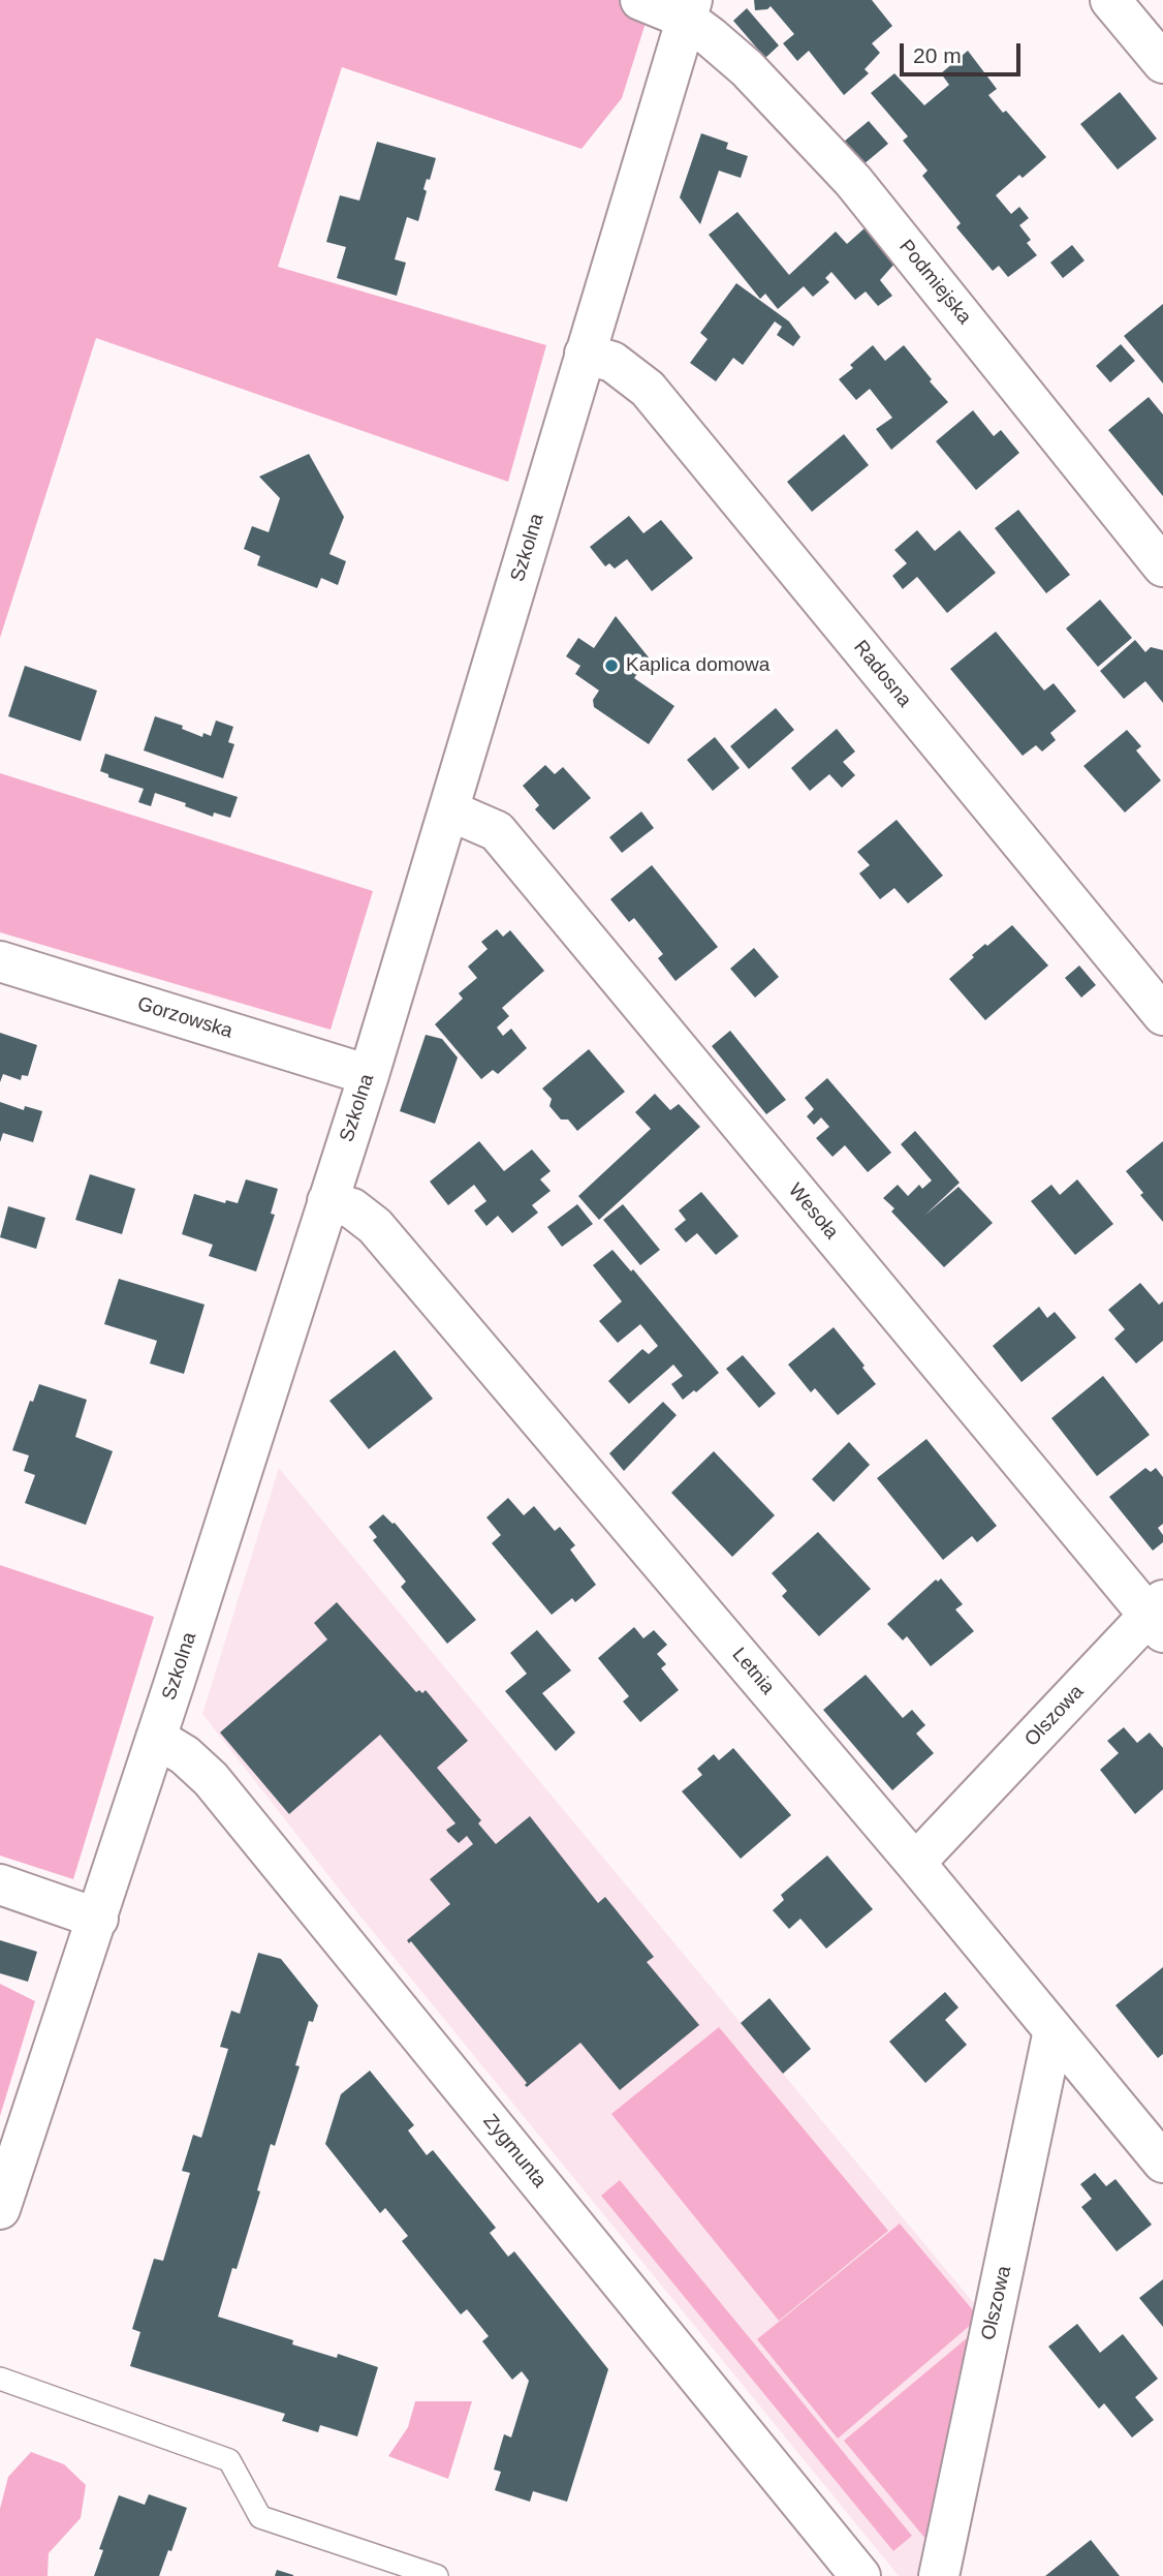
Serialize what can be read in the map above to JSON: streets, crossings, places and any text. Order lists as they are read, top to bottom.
{
  "streets": {
    "street": [
      "Podmiejska",
      "Szkolna",
      "Radosna",
      "Gorzowska",
      "Wesoła",
      "Letnia",
      "Olszowa",
      "Zygmunta"
    ]
  },
  "crossings": [
    ["Podmiejska", "Szkolna"],
    ["Szkolna", "Radosna"],
    ["Szkolna", "Gorzowska"],
    ["Szkolna", "Wesoła"],
    ["Szkolna", "Letnia"],
    ["Szkolna", "Zygmunta"],
    ["Wesoła", "Olszowa"],
    ["Letnia", "Olszowa"]
  ],
  "places": ["Kaplica domowa"],
  "scale_bar": "20 m"
}
